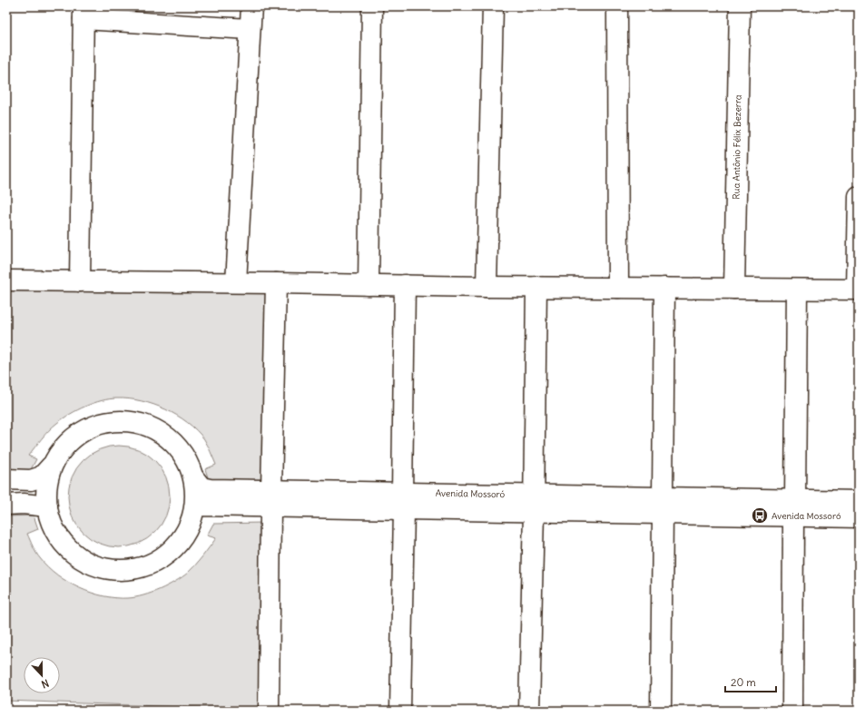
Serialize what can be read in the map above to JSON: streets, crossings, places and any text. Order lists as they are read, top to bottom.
{
  "streets": {
    "street": ["Rua Antônio Félix Bezerra", "Avenida Mossoró"]
  },
  "places": {
    "bus stop": ["Avenida Mossoró"]
  },
  "scale_bar": "20 m",
  "north": "bottom"
}
